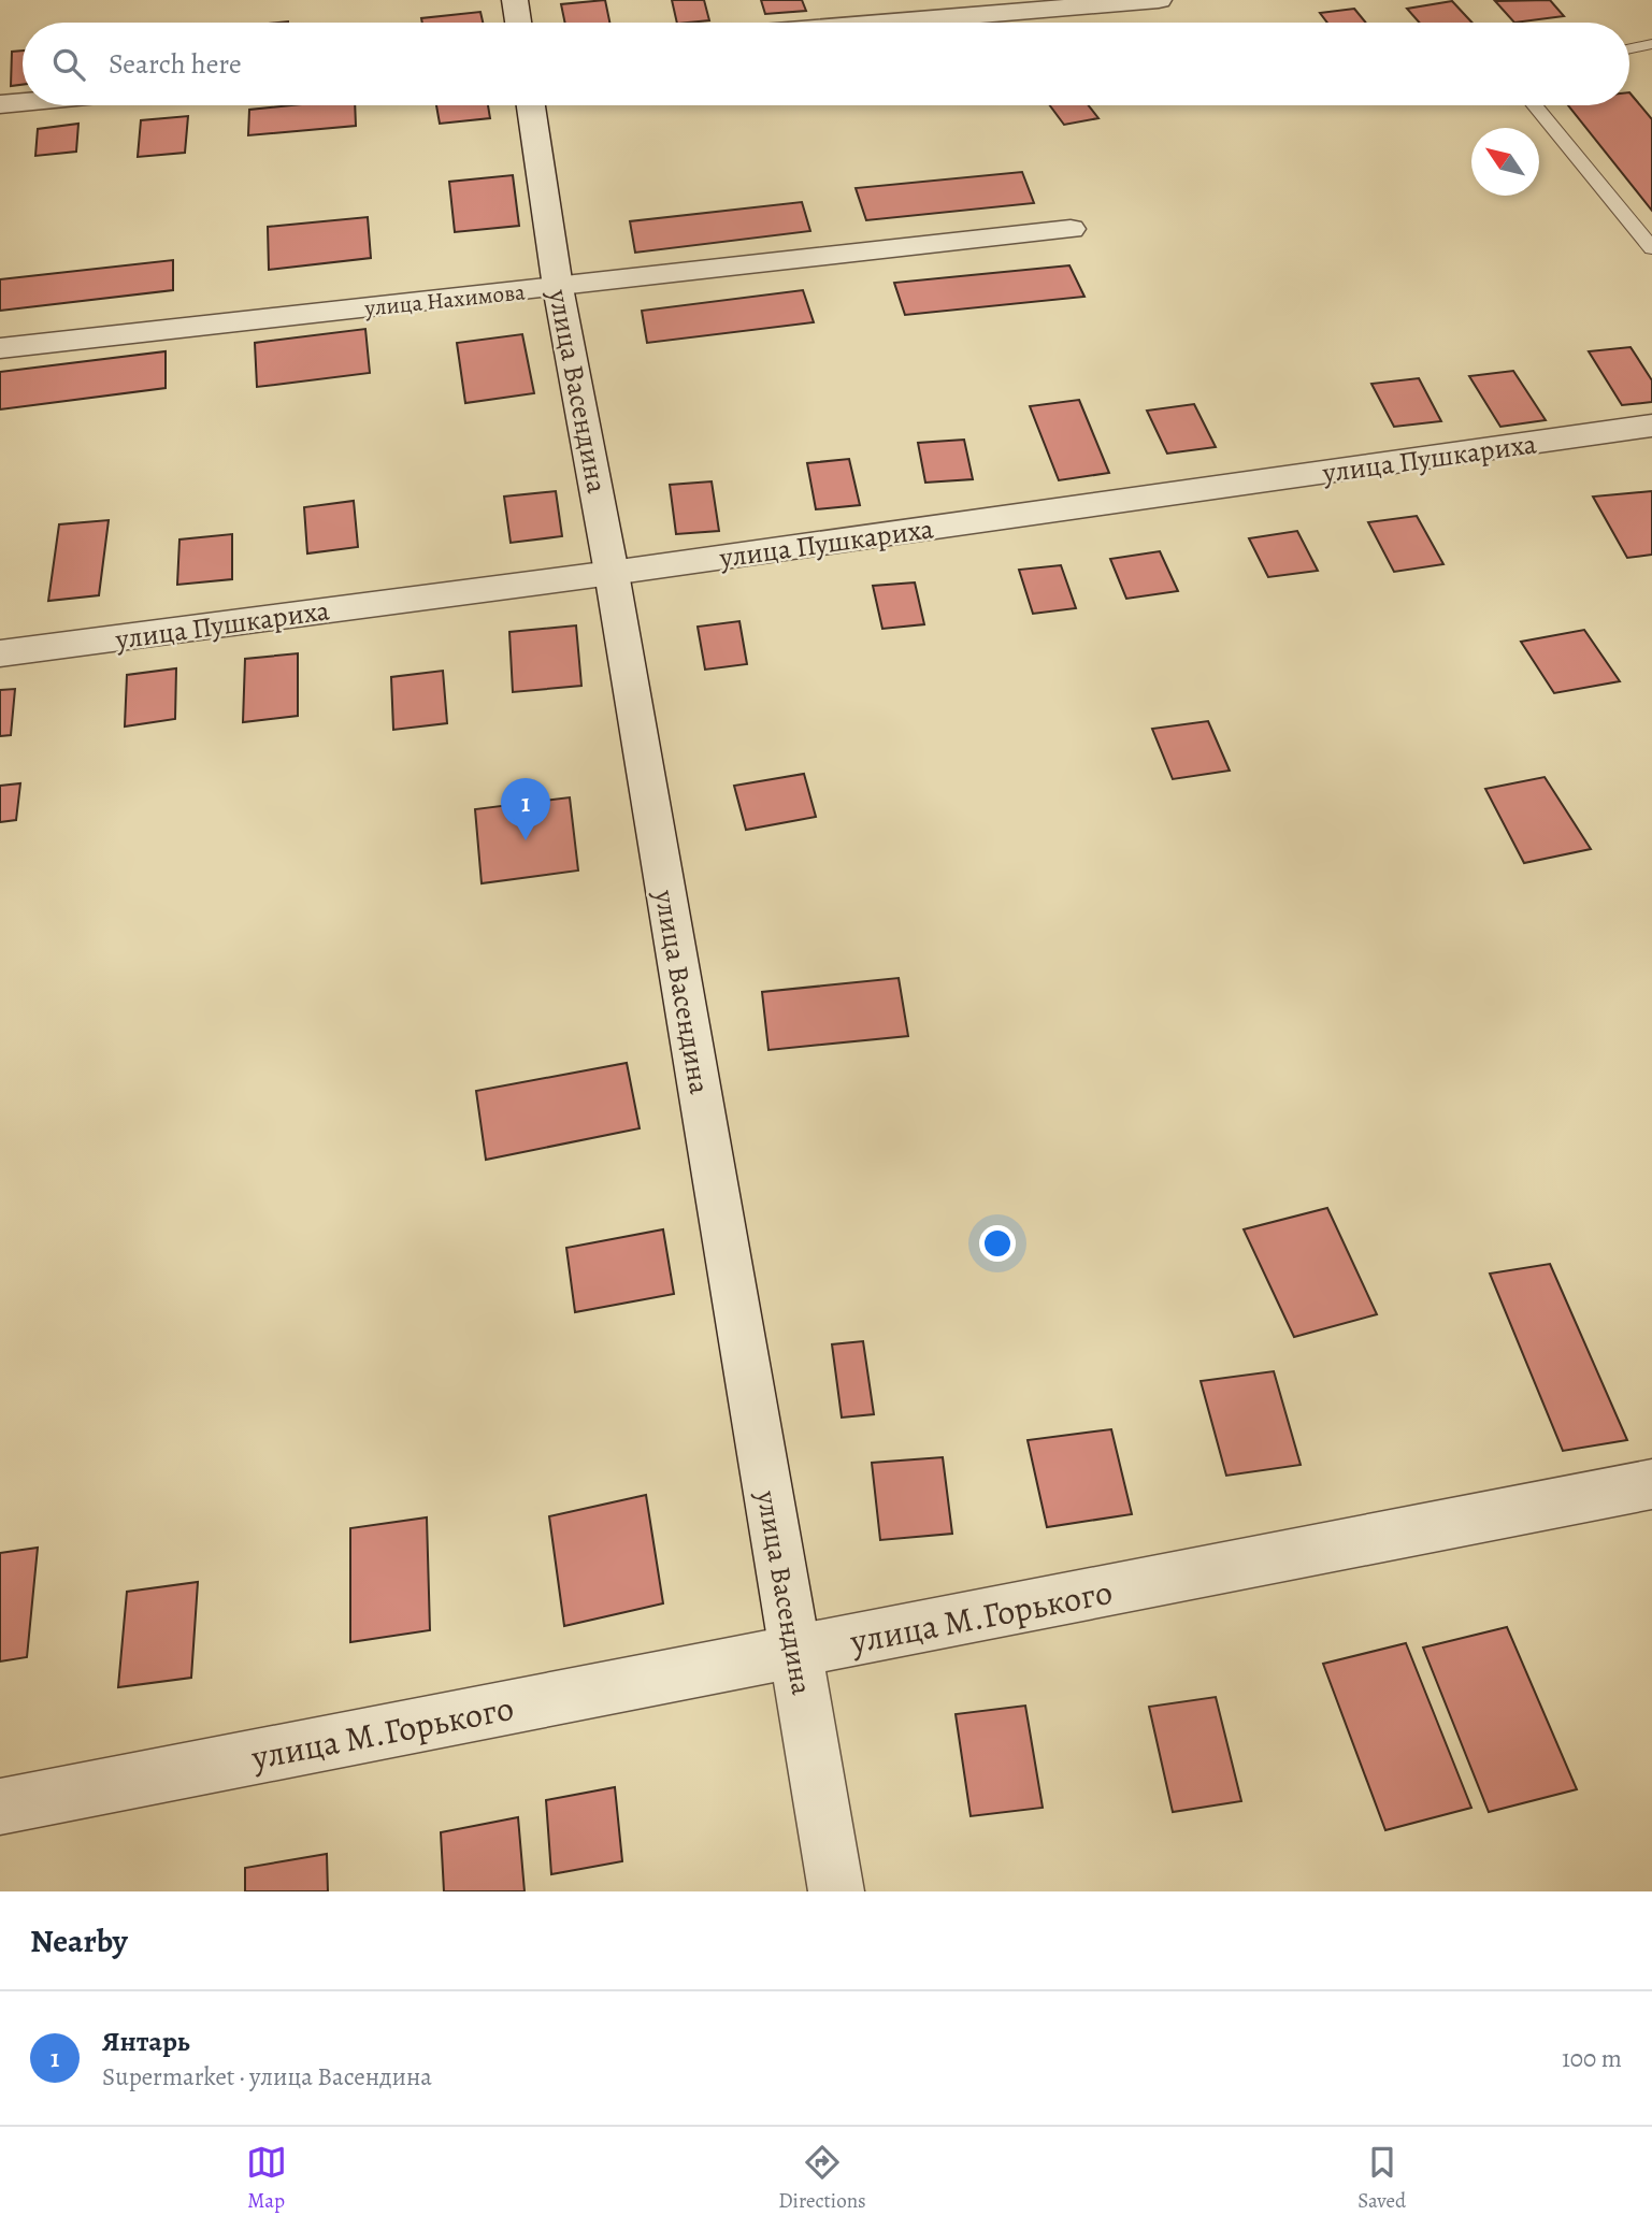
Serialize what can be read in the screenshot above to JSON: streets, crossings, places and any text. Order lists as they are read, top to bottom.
{
  "streets": {
    "street": [
      "улица Нахимова",
      "улица Васендина",
      "улица Пушкариха",
      "улица М.Горького"
    ]
  },
  "crossings": [
    ["улица Нахимова", "улица Васендина"],
    ["улица Васендина", "улица Пушкариха"],
    ["улица Васендина", "улица М.Горького"]
  ],
  "north": "top left",
  "page": {
    "search": "Search here",
    "pins": "1",
    "heading": "Nearby",
    "list": [
      {
        "mark": "1",
        "name": "Янтарь",
        "note": "Supermarket · улица Васендина",
        "value": "100 m"
      }
    ],
    "nav": ["Map", "Directions", "Saved"]
  }
}
